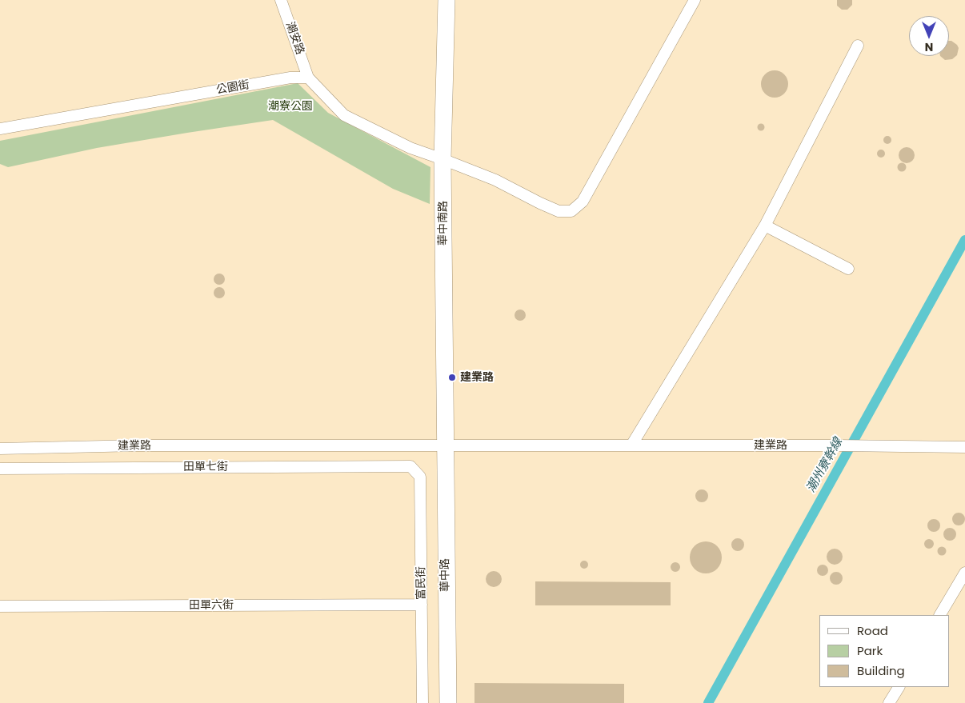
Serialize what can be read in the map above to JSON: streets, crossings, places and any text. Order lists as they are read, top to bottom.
{
  "streets": {
    "main road": ["華中南路", "華中路"],
    "street": [
      "潮安路",
      "公園街",
      "建業路",
      "田單七街",
      "富民街",
      "田單六街"
    ]
  },
  "crossings": [
    ["潮安路", "公園街"],
    ["華中南路", "建業路"],
    ["華中南路", "華中路"],
    ["建業路", "華中路"],
    ["田單七街", "富民街"],
    ["富民街", "田單六街"]
  ],
  "water": ["潮州寮幹線"],
  "parks": ["潮寮公園"],
  "places": ["建業路"],
  "legend": ["Road", "Park", "Building"],
  "north": "bottom"
}
